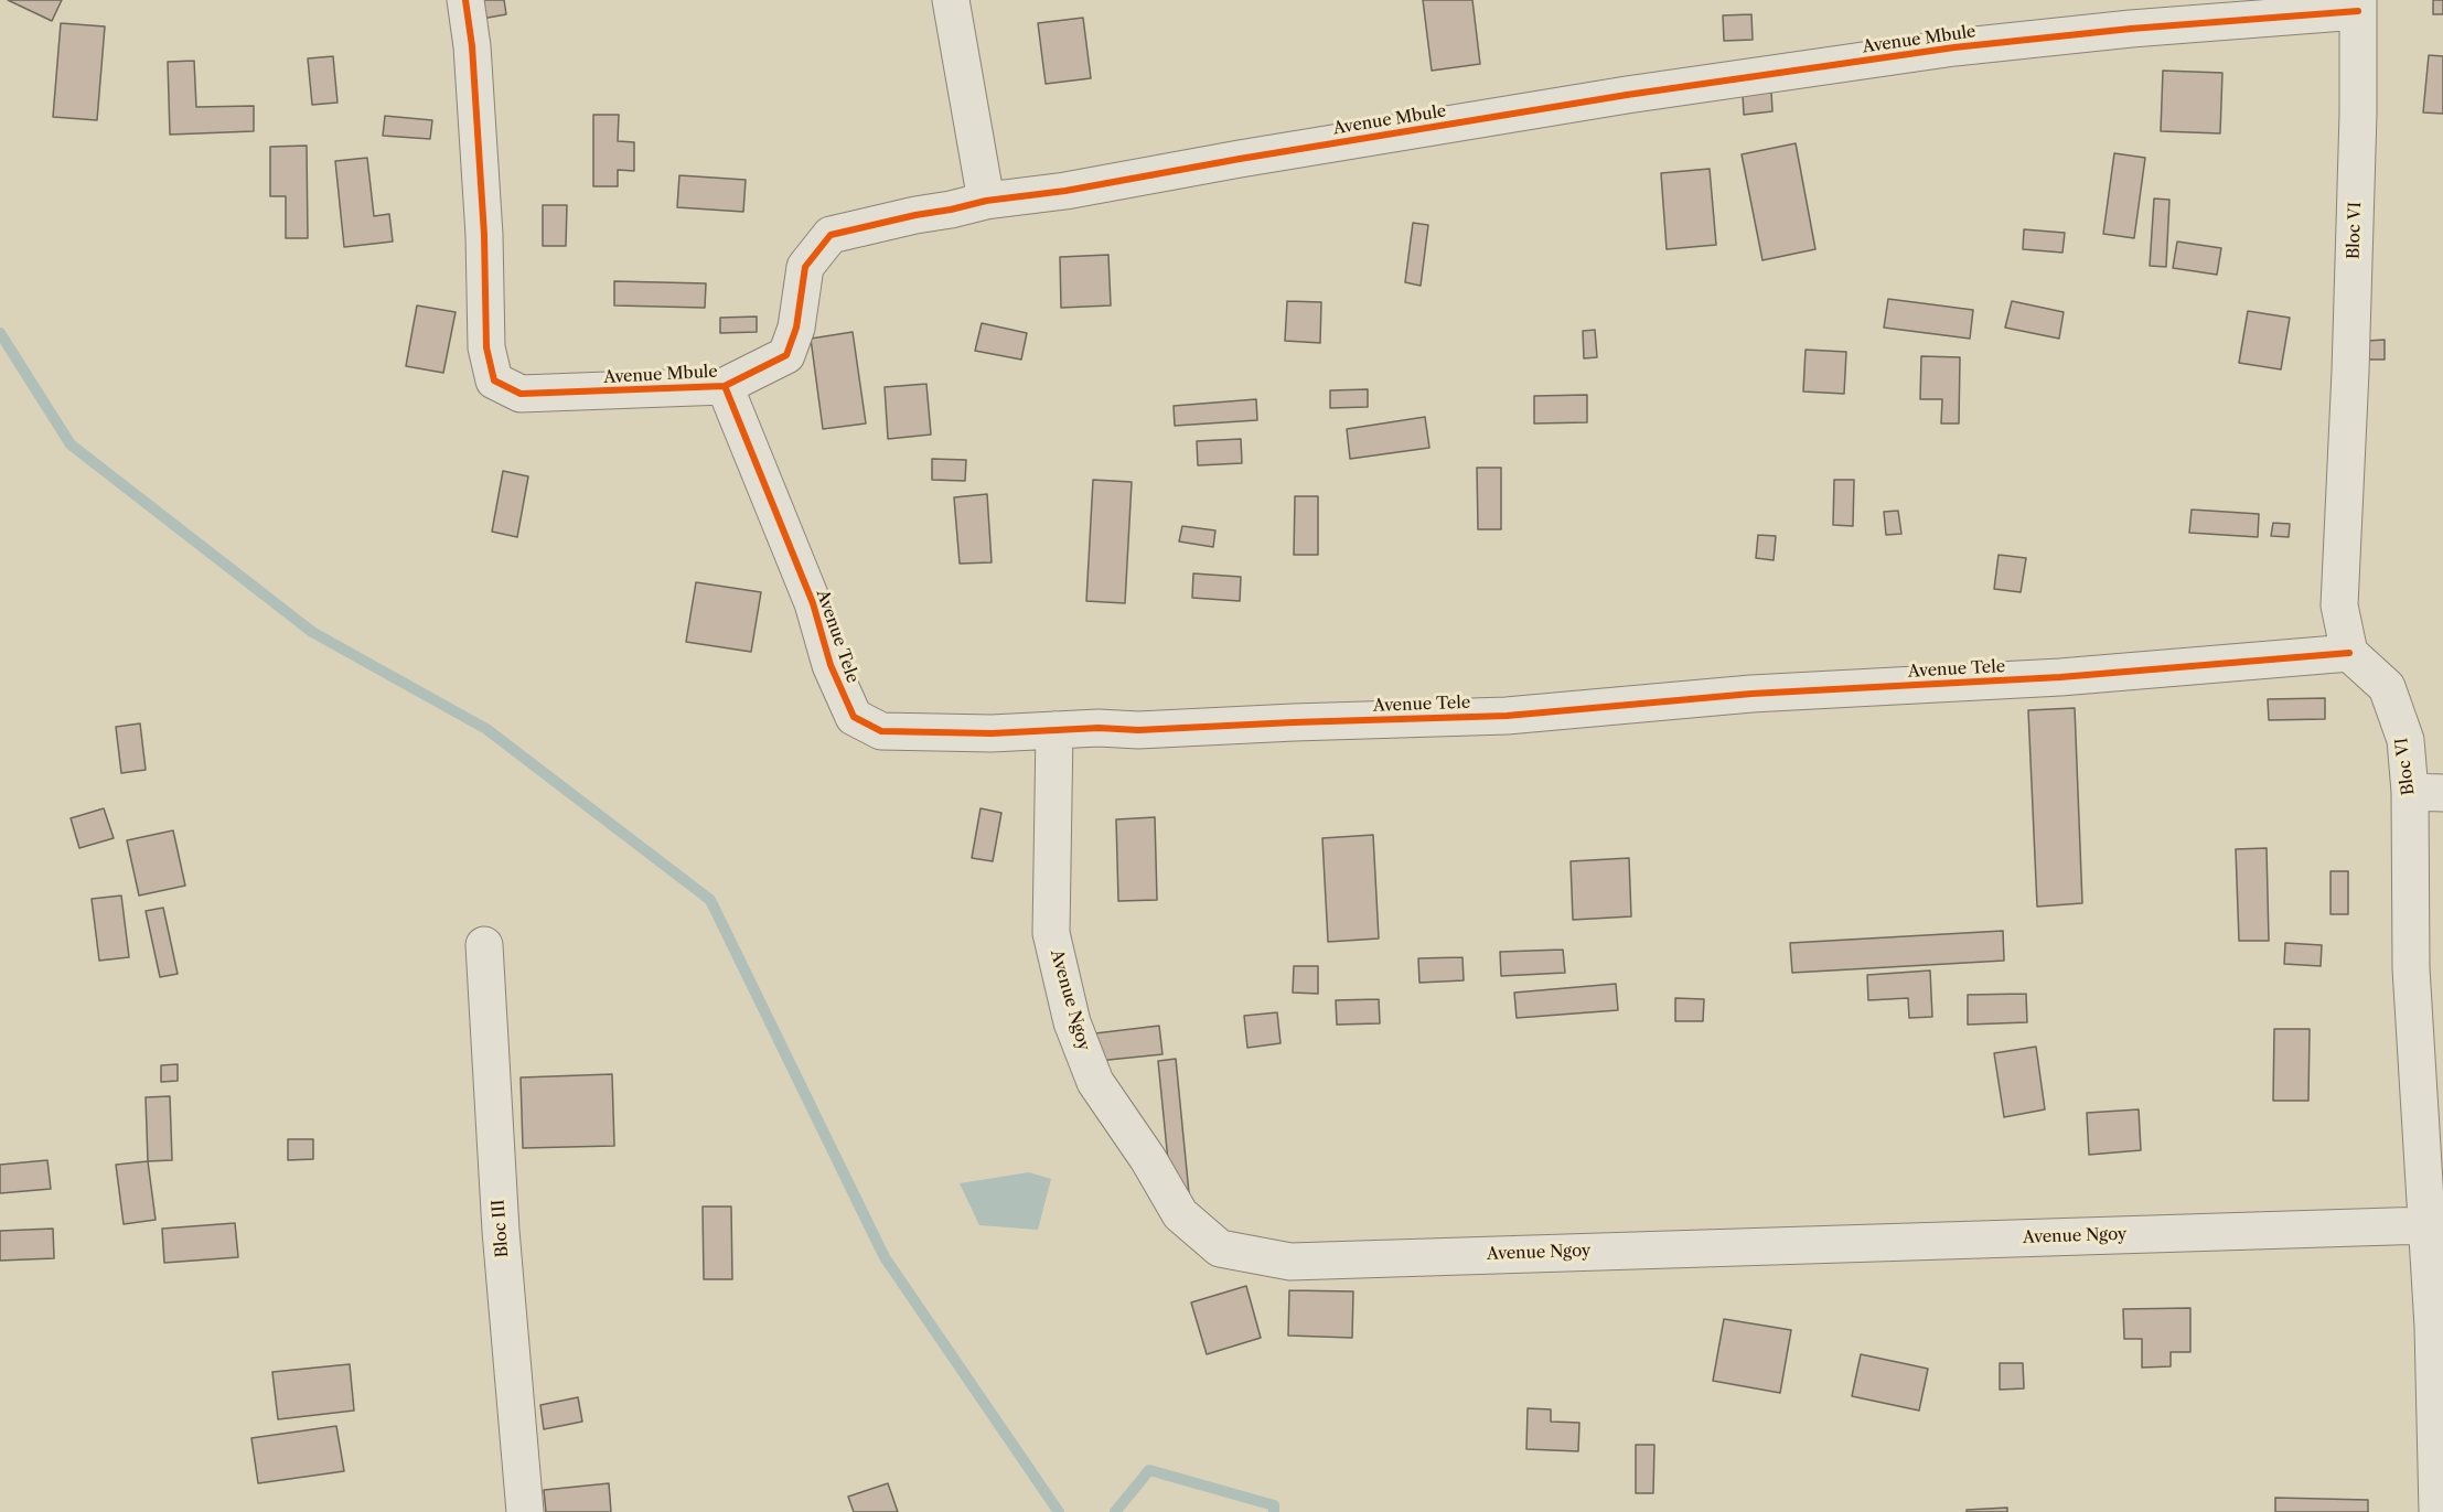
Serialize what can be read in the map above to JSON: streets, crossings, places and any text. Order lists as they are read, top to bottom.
{
  "streets": {
    "street": [
      "Avenue Mbule",
      "Bloc VI",
      "Avenue Tele",
      "Avenue Ngoy",
      "Bloc III"
    ]
  },
  "crossings": [
    ["Avenue Mbule", "Bloc VI"],
    ["Avenue Mbule", "Avenue Tele"],
    ["Bloc VI", "Avenue Tele"],
    ["Bloc VI", "Avenue Ngoy"],
    ["Avenue Tele", "Avenue Ngoy"]
  ]
}
